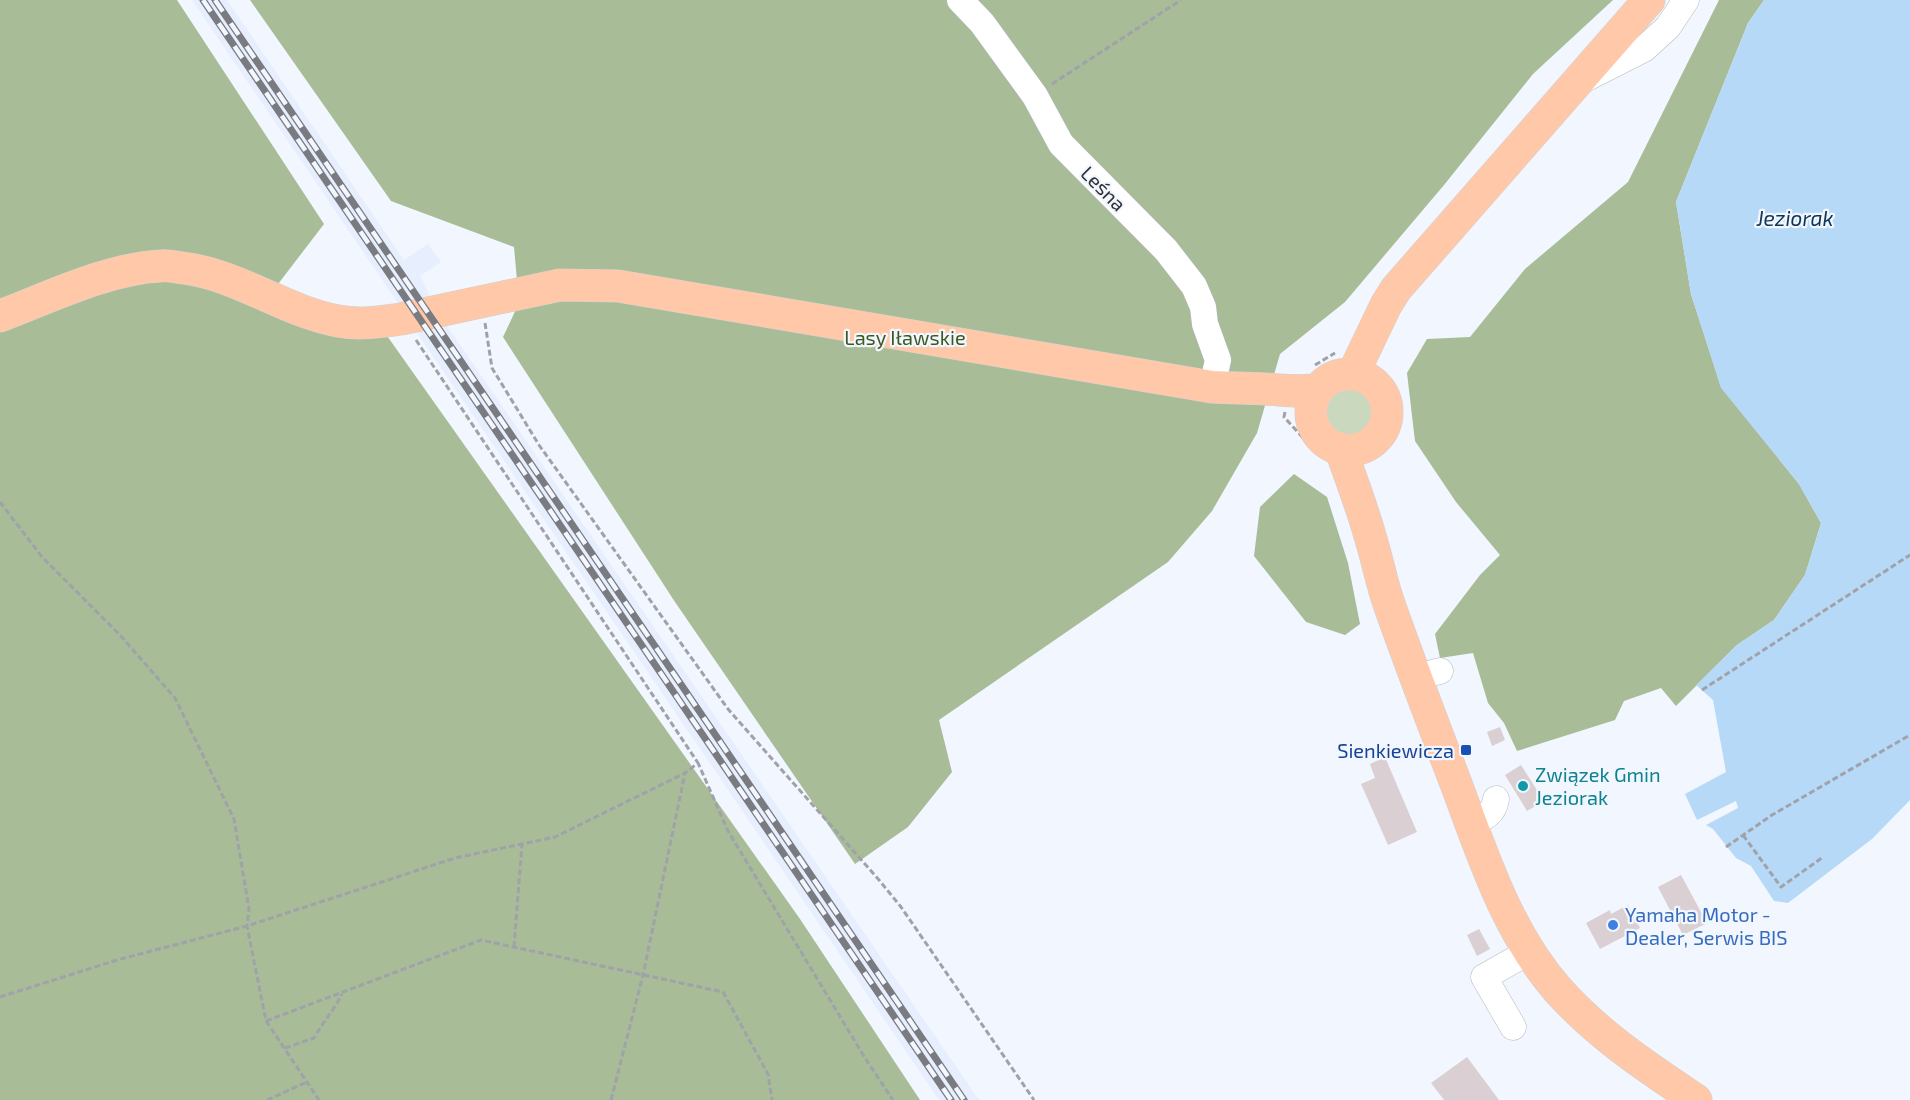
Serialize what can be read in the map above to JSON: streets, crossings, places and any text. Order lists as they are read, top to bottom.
{
  "streets": {
    "lane": ["Leśna"]
  },
  "water": ["Jeziorak"],
  "parks": ["Lasy Iławskie"],
  "places": {
    "transit": ["Sienkiewicza"],
    "other": ["Związek Gmin Jeziorak", "Yamaha Motor - Dealer, Serwis BIS"]
  }
}
